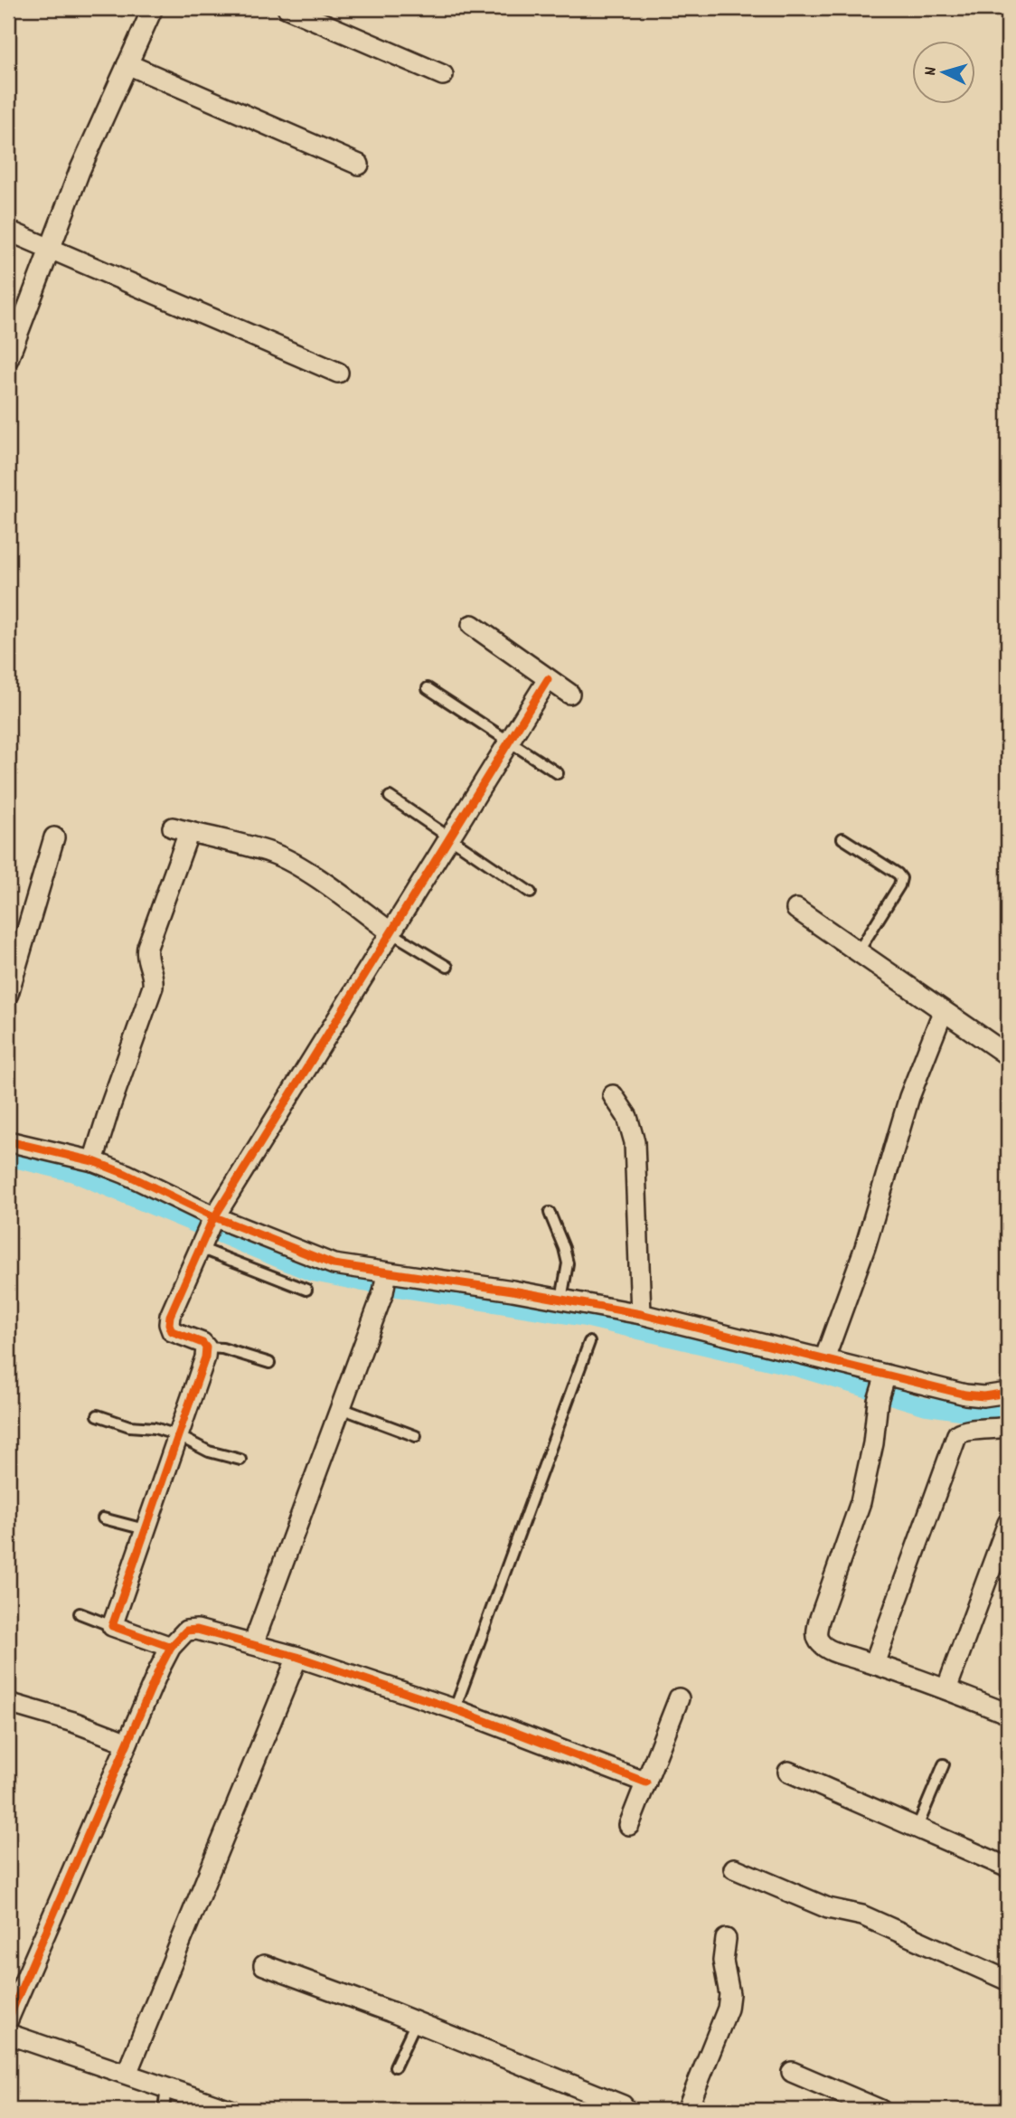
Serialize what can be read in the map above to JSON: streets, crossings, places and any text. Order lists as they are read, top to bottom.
{
  "north": "left"
}
